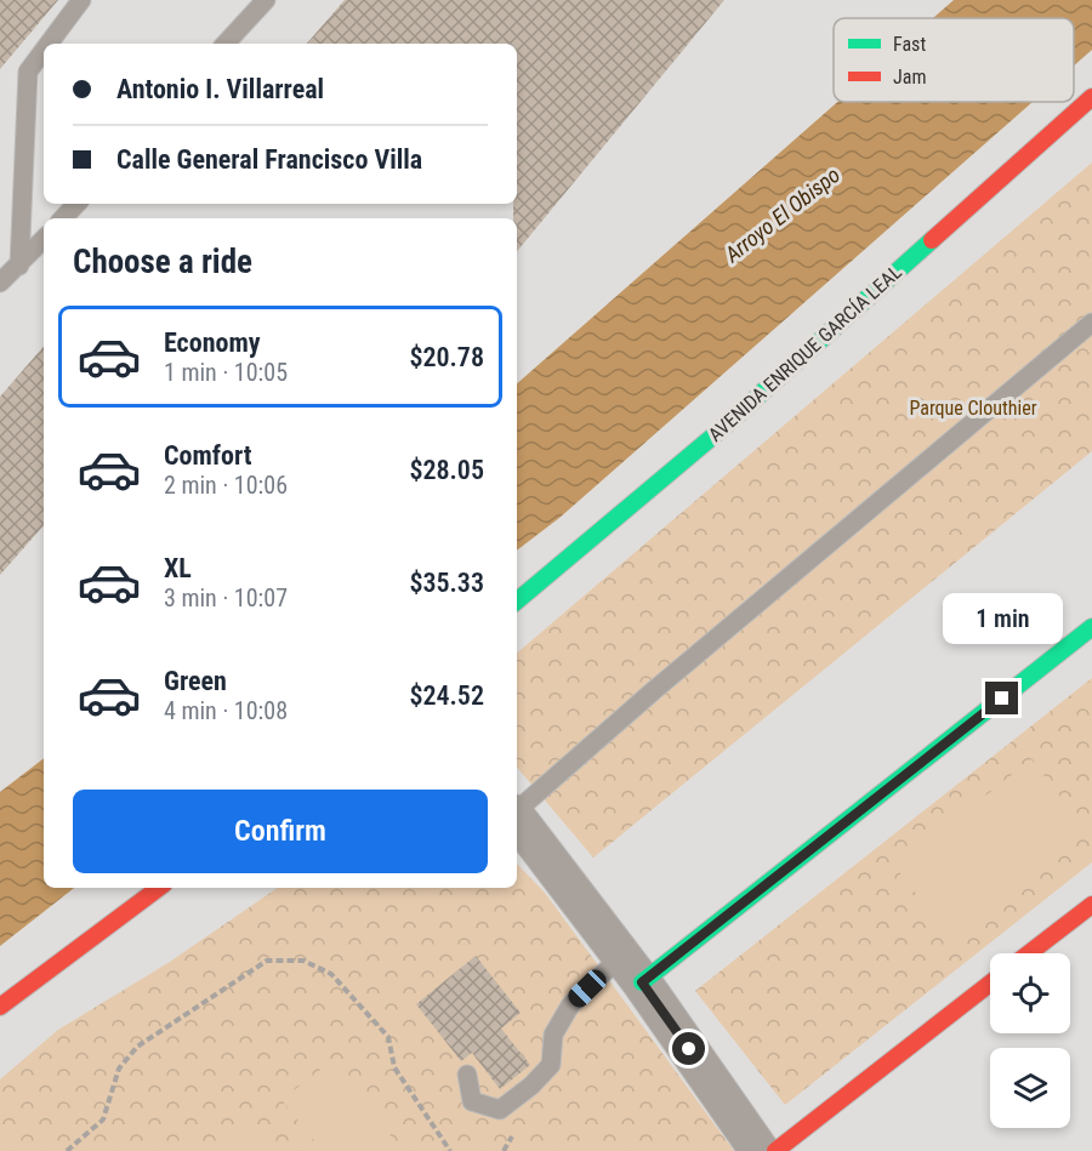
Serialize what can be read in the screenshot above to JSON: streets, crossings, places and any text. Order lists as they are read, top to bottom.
{
  "streets": {
    "street": ["AVENIDA ENRIQUE GARCÍA LEAL"]
  },
  "water": ["Arroyo El Obispo"],
  "parks": ["Parque Clouthier"],
  "legend": ["Fast", "Jam"],
  "page": {
    "banner": ["Antonio I. Villarreal", "Calle General Francisco Villa"],
    "heading": "Choose a ride",
    "list": [
      {
        "name": "Economy",
        "note": "1 min · 10:05",
        "value": "$20.78"
      },
      {
        "name": "Comfort",
        "note": "2 min · 10:06",
        "value": "$28.05"
      },
      {
        "name": "XL",
        "note": "3 min · 10:07",
        "value": "$35.33"
      },
      {
        "name": "Green",
        "note": "4 min · 10:08",
        "value": "$24.52"
      }
    ],
    "bubble": "1 min",
    "buttons": "Confirm"
  }
}
